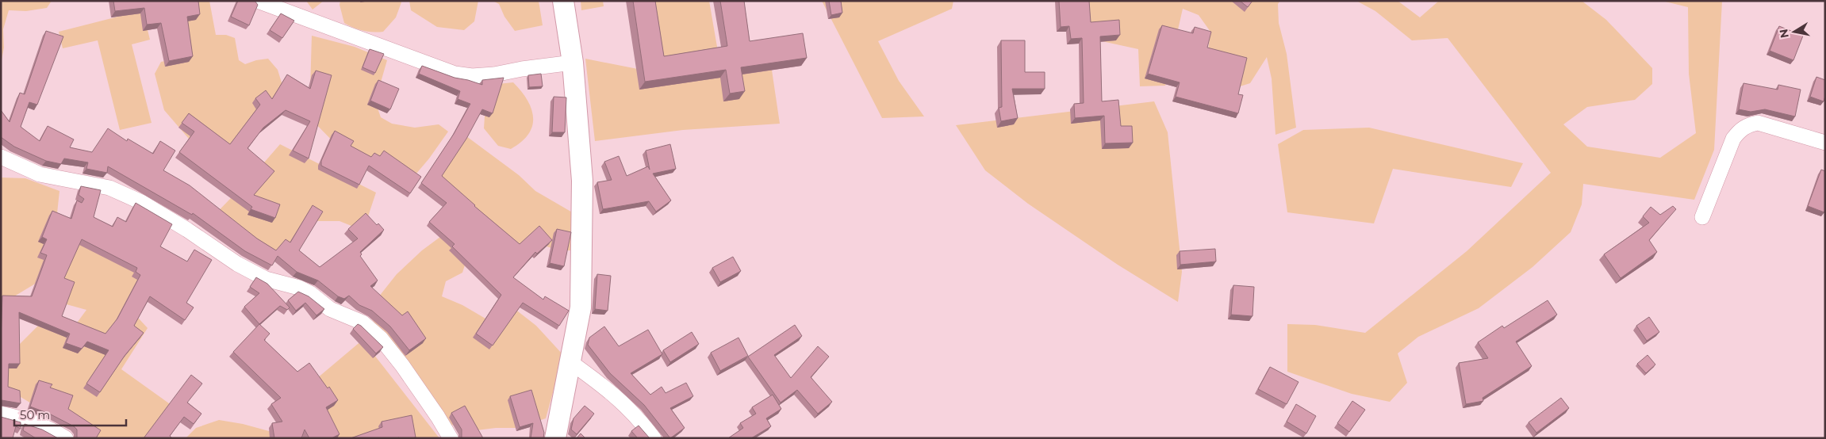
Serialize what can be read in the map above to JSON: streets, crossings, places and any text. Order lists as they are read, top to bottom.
{
  "scale_bar": "50 m",
  "north": "left"
}
